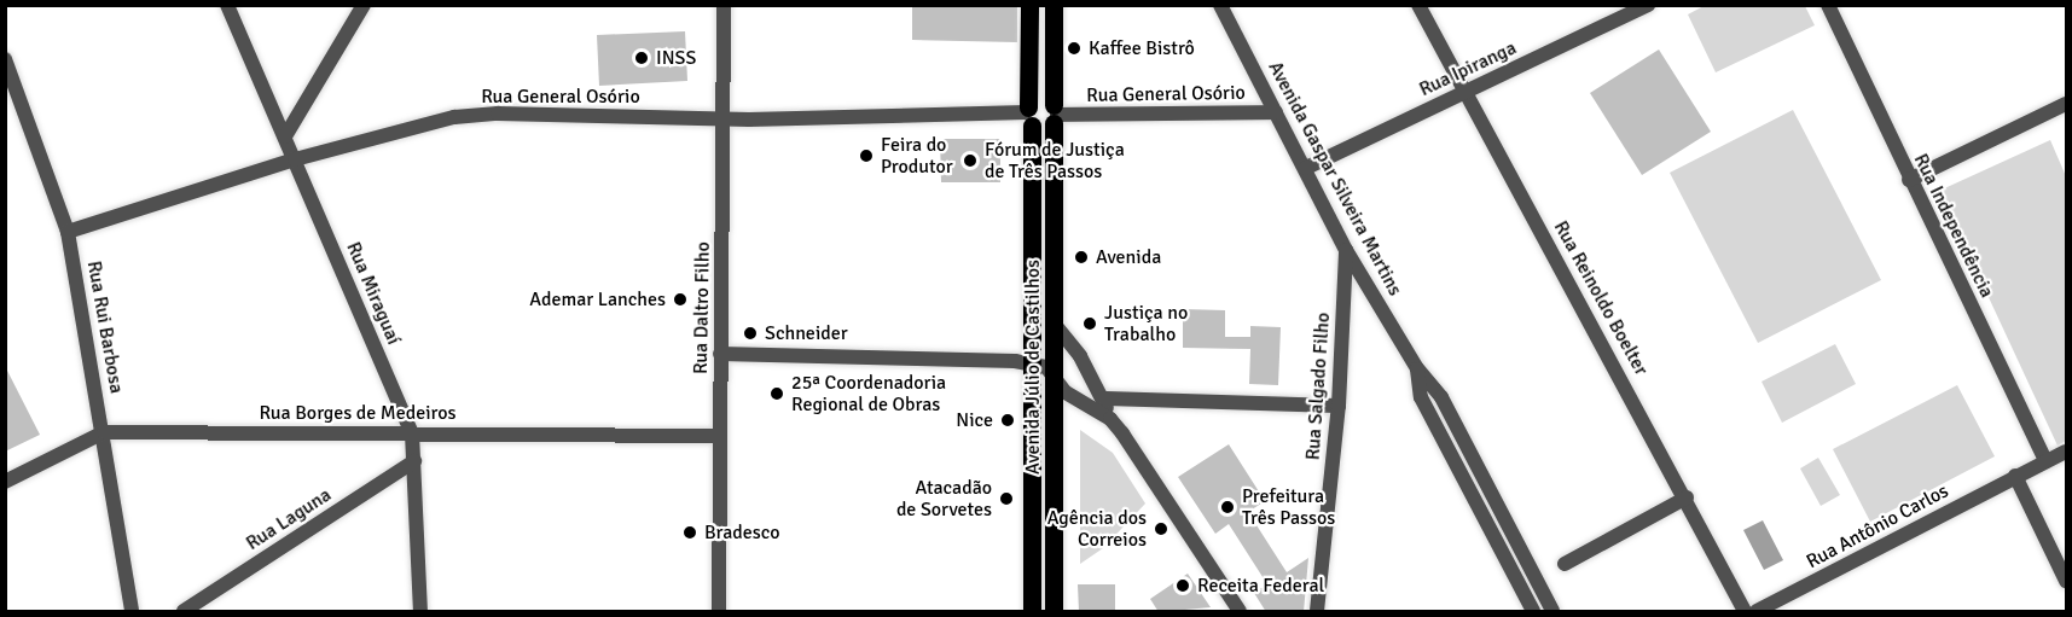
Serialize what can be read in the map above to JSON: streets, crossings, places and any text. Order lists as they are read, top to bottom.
{
  "streets": {
    "main road": ["Avenida Júlio de Castilhos"],
    "street": [
      "Rua Ipiranga",
      "Rua General Osório",
      "Avenida Gaspar Silveira Martins",
      "Rua Independência",
      "Rua Miraguaí",
      "Rua Reinoldo Boelter",
      "Rua Daltro Filho",
      "Rua Rui Barbosa",
      "Rua Salgado Filho",
      "Rua Borges de Medeiros",
      "Rua Laguna",
      "Rua Antônio Carlos"
    ]
  },
  "crossings": [
    ["Rua Ipiranga", "Avenida Gaspar Silveira Martins"],
    ["Rua Ipiranga", "Rua Reinoldo Boelter"],
    ["Rua General Osório", "Avenida Gaspar Silveira Martins"],
    ["Rua General Osório", "Rua Miraguaí"],
    ["Rua General Osório", "Rua Daltro Filho"],
    ["Rua General Osório", "Rua Rui Barbosa"],
    ["Rua General Osório", "Avenida Júlio de Castilhos"],
    ["Avenida Gaspar Silveira Martins", "Rua Salgado Filho"],
    ["Rua Independência", "Rua Antônio Carlos"],
    ["Rua Miraguaí", "Rua Borges de Medeiros"],
    ["Rua Miraguaí", "Rua Laguna"],
    ["Rua Daltro Filho", "Rua Borges de Medeiros"],
    ["Rua Rui Barbosa", "Rua Borges de Medeiros"]
  ],
  "places": [
    "Kaffee Bistrô",
    "INSS",
    "Feira do Produtor",
    "Fórum de Justiça de Três Passos",
    "Avenida",
    "Ademar Lanches",
    "Justiça no Trabalho",
    "Schneider",
    "25ª Coordenadoria Regional de Obras",
    "Nice",
    "Atacadão de Sorvetes",
    "Prefeitura Três Passos",
    "Agência dos Correios",
    "Bradesco",
    "Receita Federal"
  ]
}
